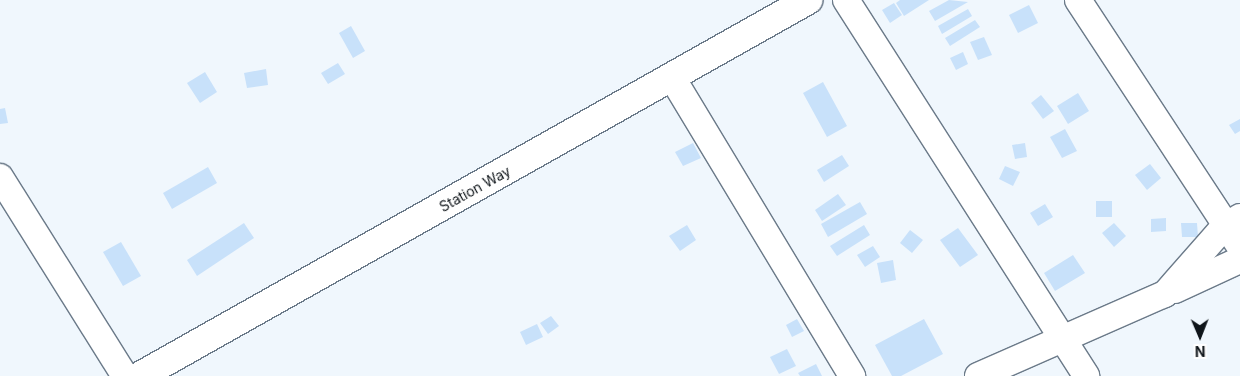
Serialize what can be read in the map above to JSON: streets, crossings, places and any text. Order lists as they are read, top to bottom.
{
  "streets": {
    "main road": ["Station Way"]
  },
  "north": "bottom"
}
